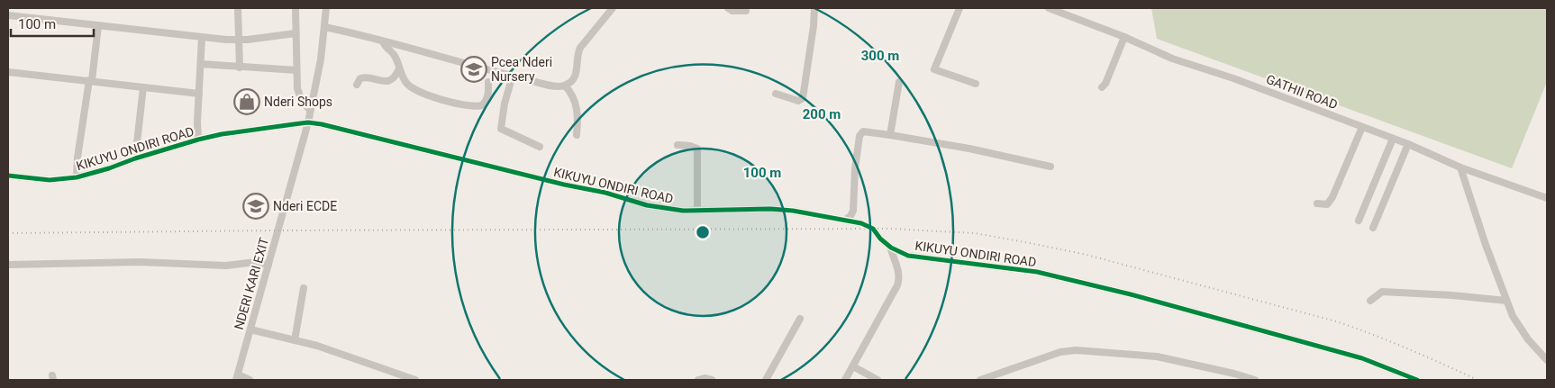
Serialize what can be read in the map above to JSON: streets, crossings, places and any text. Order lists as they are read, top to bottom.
{
  "streets": {
    "street": ["GATHII ROAD", "KIKUYU ONDIRI ROAD", "NDERI KARI EXIT"]
  },
  "crossings": [
    ["KIKUYU ONDIRI ROAD", "NDERI KARI EXIT"]
  ],
  "places": {
    "school or university": ["Pcea Nderi Nursery", "Nderi ECDE"],
    "shop": ["Nderi Shops"]
  },
  "scale_bar": "100 m",
  "rings": ["300 m", "200 m", "100 m"]
}
